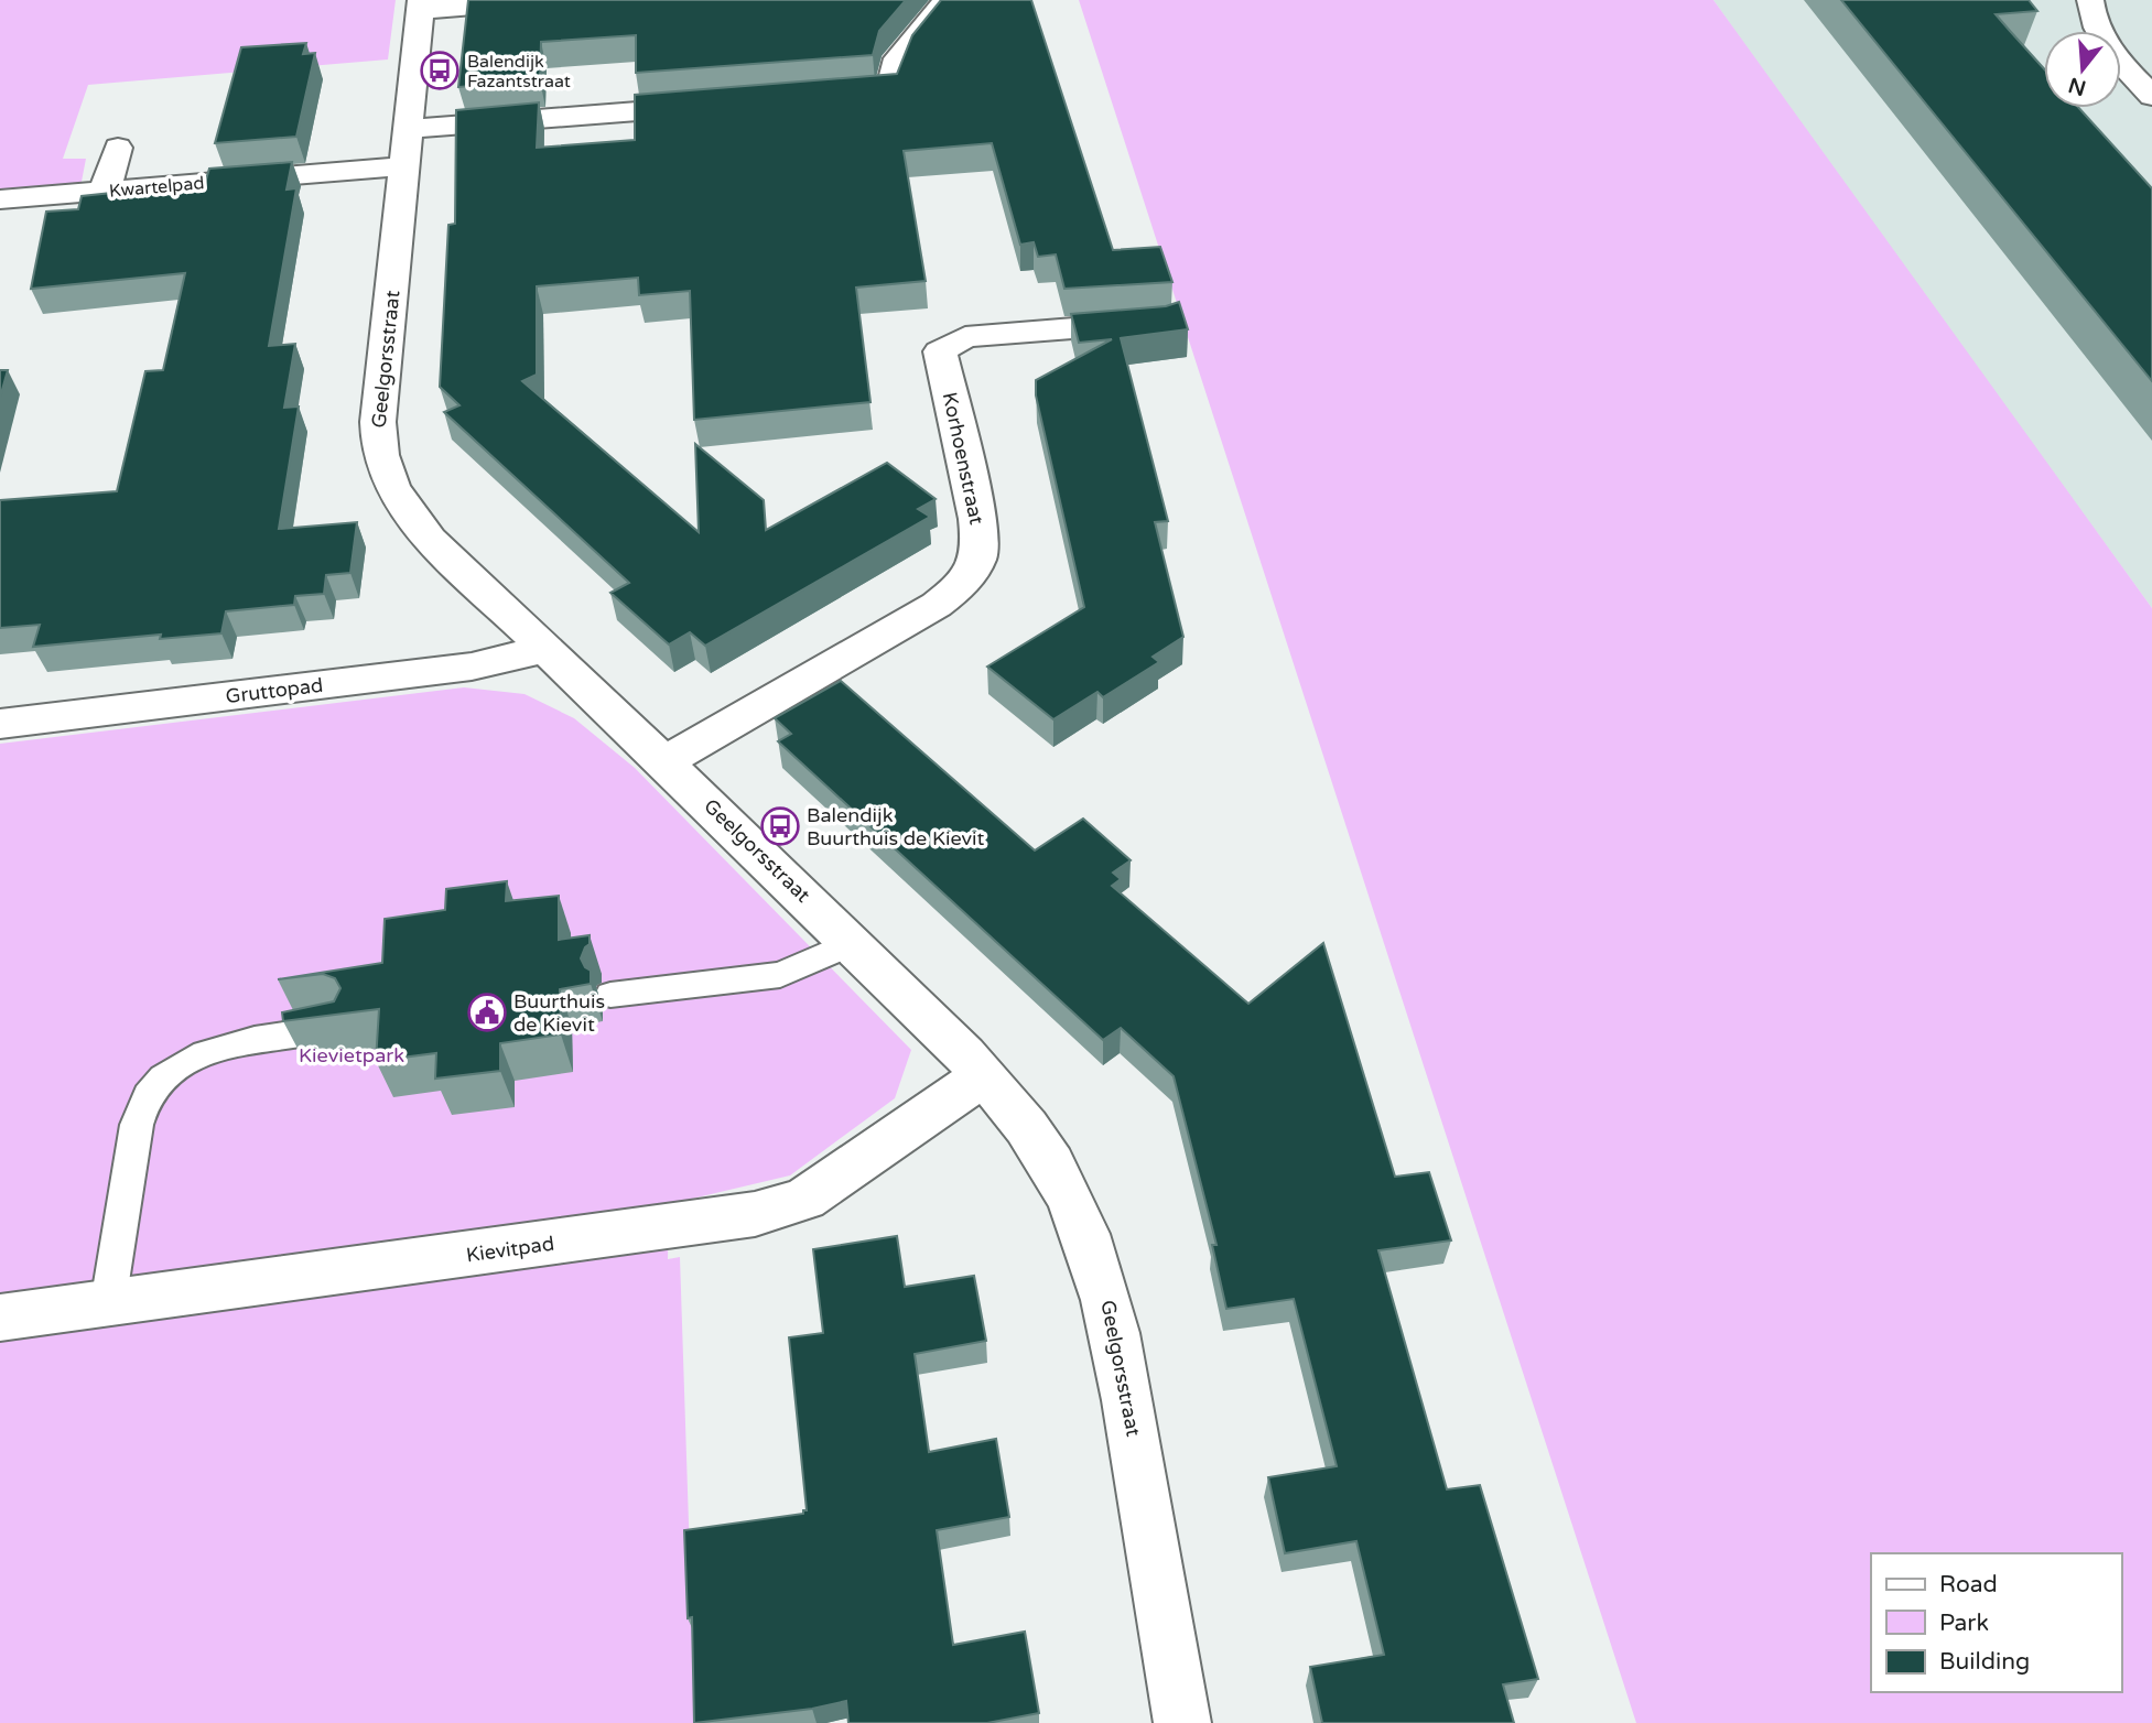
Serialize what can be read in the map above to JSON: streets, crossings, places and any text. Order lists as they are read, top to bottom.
{
  "streets": {
    "street": [
      "Kwartelpad",
      "Geelgorsstraat",
      "Korhoenstraat",
      "Gruttopad",
      "Kievitpad"
    ]
  },
  "crossings": [
    ["Kwartelpad", "Geelgorsstraat"],
    ["Geelgorsstraat", "Korhoenstraat"],
    ["Geelgorsstraat", "Gruttopad"],
    ["Geelgorsstraat", "Kievitpad"]
  ],
  "parks": ["Kievietpark"],
  "places": {
    "bus stop": ["Balendijk Fazantstraat", "Balendijk Buurthuis de Kievit"],
    "public building": ["Buurthuis de Kievit"]
  },
  "legend": ["Road", "Park", "Building"],
  "north": "bottom"
}
